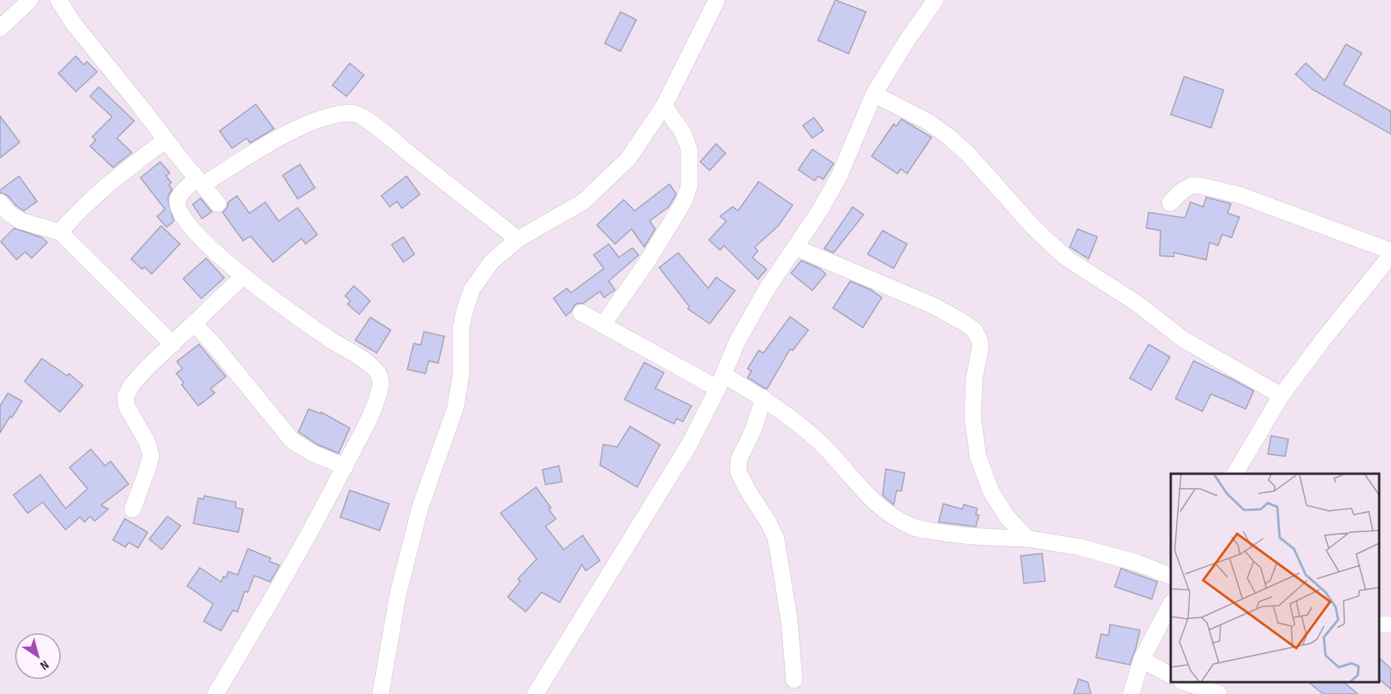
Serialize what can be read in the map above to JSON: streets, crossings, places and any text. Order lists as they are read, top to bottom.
{
  "north": "bottom right"
}
